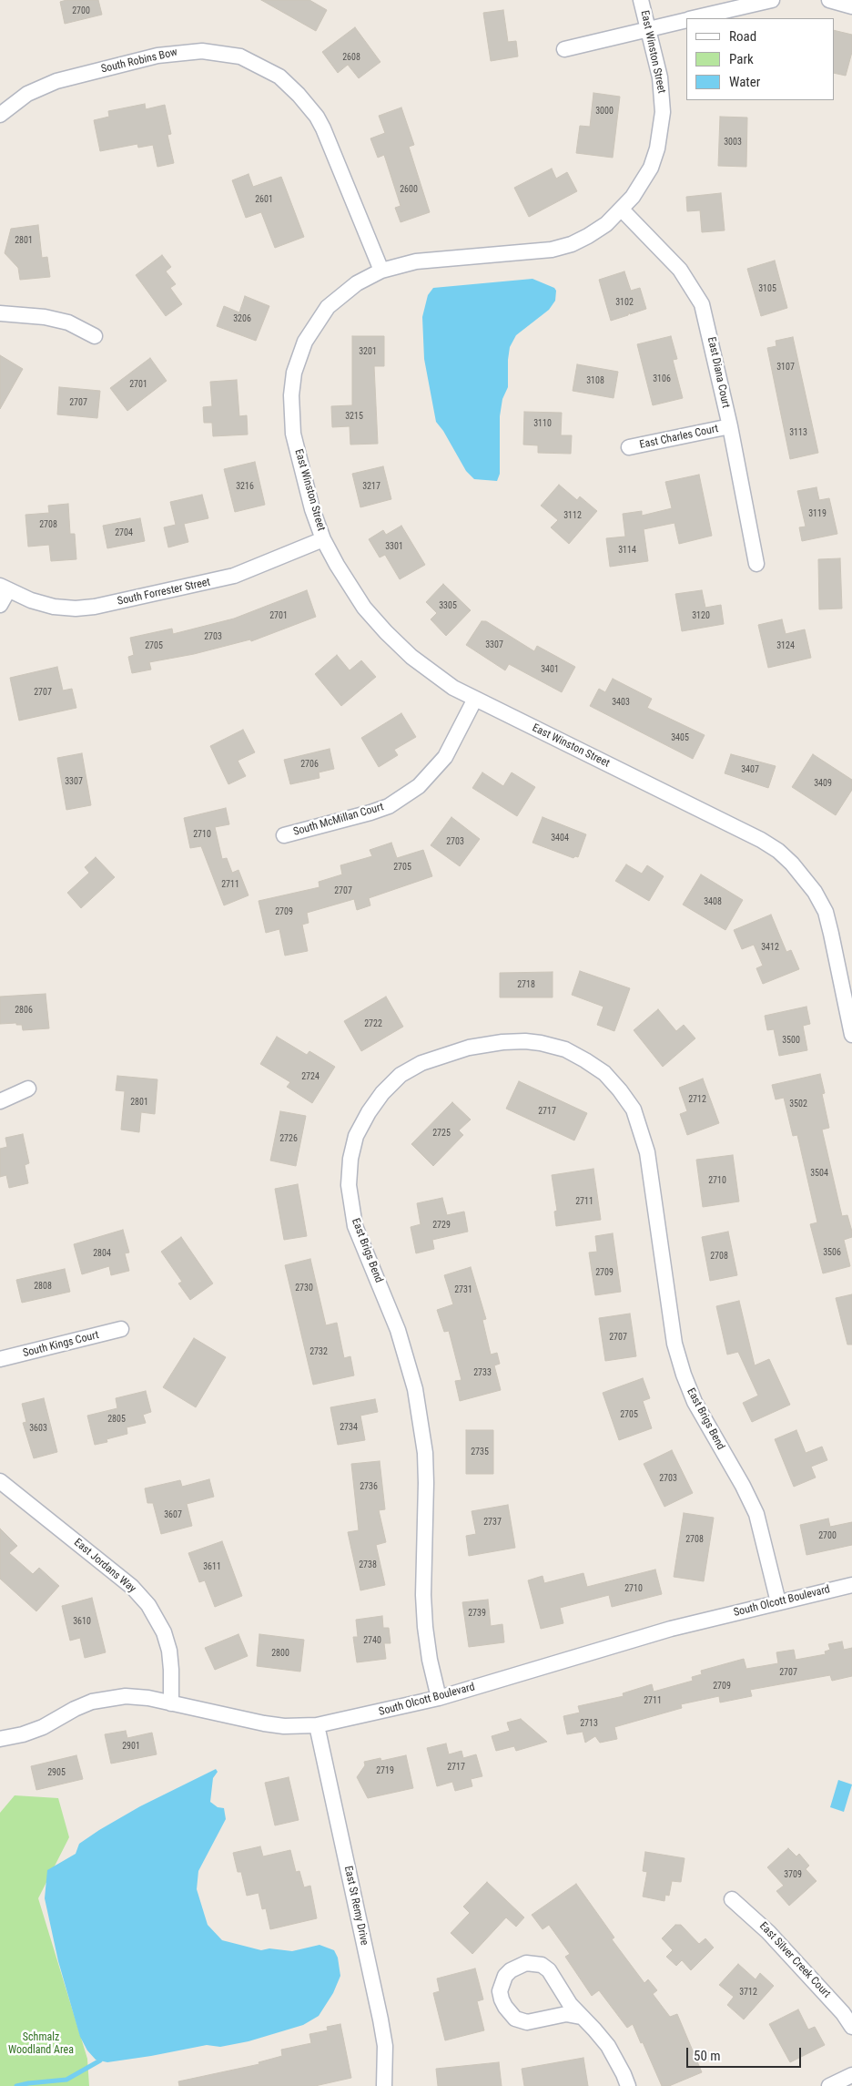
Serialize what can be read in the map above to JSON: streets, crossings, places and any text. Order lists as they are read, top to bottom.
{
  "streets": {
    "street": [
      "East Winston Street",
      "South Robins Bow",
      "East Diana Court",
      "East Charles Court",
      "South Forrester Street",
      "South McMillan Court",
      "East Brigs Bend",
      "South Kings Court",
      "East Jordans Way",
      "South Olcott Boulevard",
      "East St Remy Drive",
      "East Silver Creek Court"
    ]
  },
  "crossings": [
    ["East Winston Street", "South Robins Bow"],
    ["East Winston Street", "East Diana Court"],
    ["East Winston Street", "South Forrester Street"],
    ["East Winston Street", "South McMillan Court"],
    ["East Diana Court", "East Charles Court"],
    ["East Brigs Bend", "South Olcott Boulevard"],
    ["East Jordans Way", "South Olcott Boulevard"],
    ["South Olcott Boulevard", "East St Remy Drive"]
  ],
  "parks": ["Schmalz Woodland Area"],
  "house_numbers": [
    "2700",
    "2608",
    "3000",
    "3003",
    "2600",
    "2601",
    "2801",
    "3105",
    "3102",
    "3206",
    "3201",
    "3107",
    "3106",
    "3108",
    "2701",
    "2707",
    "3215",
    "3110",
    "3113",
    "3216",
    "3217",
    "3119",
    "3112",
    "2708",
    "2704",
    "3301",
    "3114",
    "3305",
    "2701",
    "3120",
    "2703",
    "3307",
    "2705",
    "3124",
    "3401",
    "2707",
    "3403",
    "3405",
    "2706",
    "3407",
    "3307",
    "3409",
    "2710",
    "3404",
    "2703",
    "2705",
    "2711",
    "2707",
    "3408",
    "2709",
    "3412",
    "2718",
    "2806",
    "2722",
    "3500",
    "2724",
    "2712",
    "2801",
    "3502",
    "2717",
    "2725",
    "2726",
    "3504",
    "2710",
    "2711",
    "2729",
    "3506",
    "2804",
    "2708",
    "2709",
    "2808",
    "2730",
    "2731",
    "2707",
    "2732",
    "2733",
    "2705",
    "2805",
    "2734",
    "3603",
    "2735",
    "2703",
    "2736",
    "3607",
    "2737",
    "2700",
    "2708",
    "2738",
    "3611",
    "2710",
    "2739",
    "3610",
    "2740",
    "2800",
    "2707",
    "2709",
    "2711",
    "2713",
    "2901",
    "2717",
    "2719",
    "2905",
    "3709",
    "3712"
  ],
  "legend": ["Road", "Park", "Water"],
  "scale_bar": "50 m"
}
